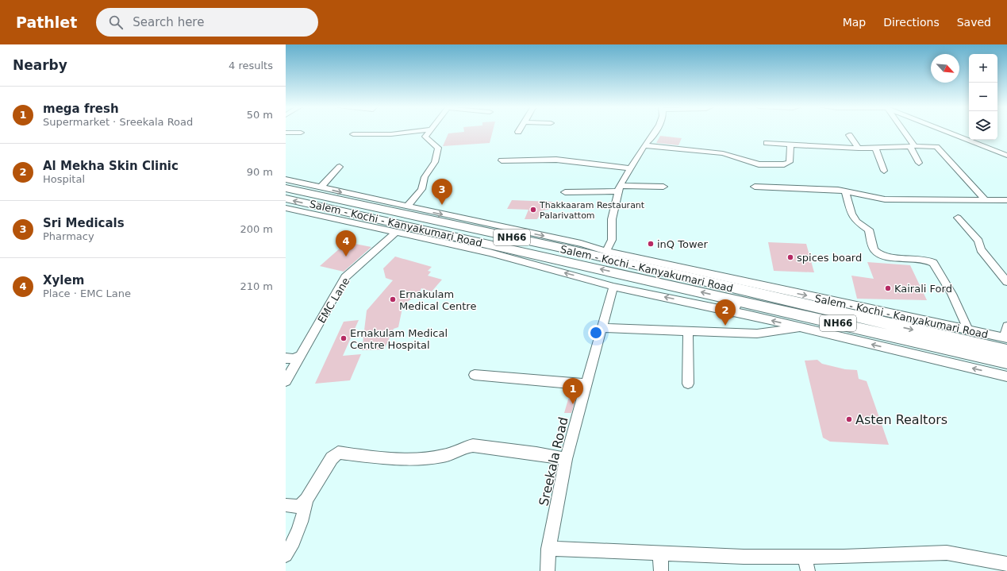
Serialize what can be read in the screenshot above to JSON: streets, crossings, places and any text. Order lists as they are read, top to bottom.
{
  "streets": {
    "highway": ["Salem - Kochi - Kanyakumari Road", "NH66"],
    "street": ["EMC Lane", "Sreekala Road"]
  },
  "places": [
    "Thakkaaram Restaurant Palarivattom",
    "inQ Tower",
    "spices board",
    "Kairali Ford",
    "Ernakulam Medical Centre",
    "Ernakulam Medical Centre Hospital",
    "Asten Realtors"
  ],
  "north": "bottom right",
  "page": {
    "header": "Pathlet",
    "search": "Search here",
    "nav": ["Map", "Directions", "Saved"],
    "heading": ["Nearby", "4 results"],
    "map_buttons": ["+", "−"],
    "list": [
      {
        "mark": "1",
        "name": "mega fresh",
        "note": "Supermarket · Sreekala Road",
        "value": "50 m"
      },
      {
        "mark": "2",
        "name": "Al Mekha Skin Clinic",
        "note": "Hospital",
        "value": "90 m"
      },
      {
        "mark": "3",
        "name": "Sri Medicals",
        "note": "Pharmacy",
        "value": "200 m"
      },
      {
        "mark": "4",
        "name": "Xylem",
        "note": "Place · EMC Lane",
        "value": "210 m"
      }
    ],
    "pins": [
      "3",
      "4",
      "2",
      "1"
    ]
  }
}
